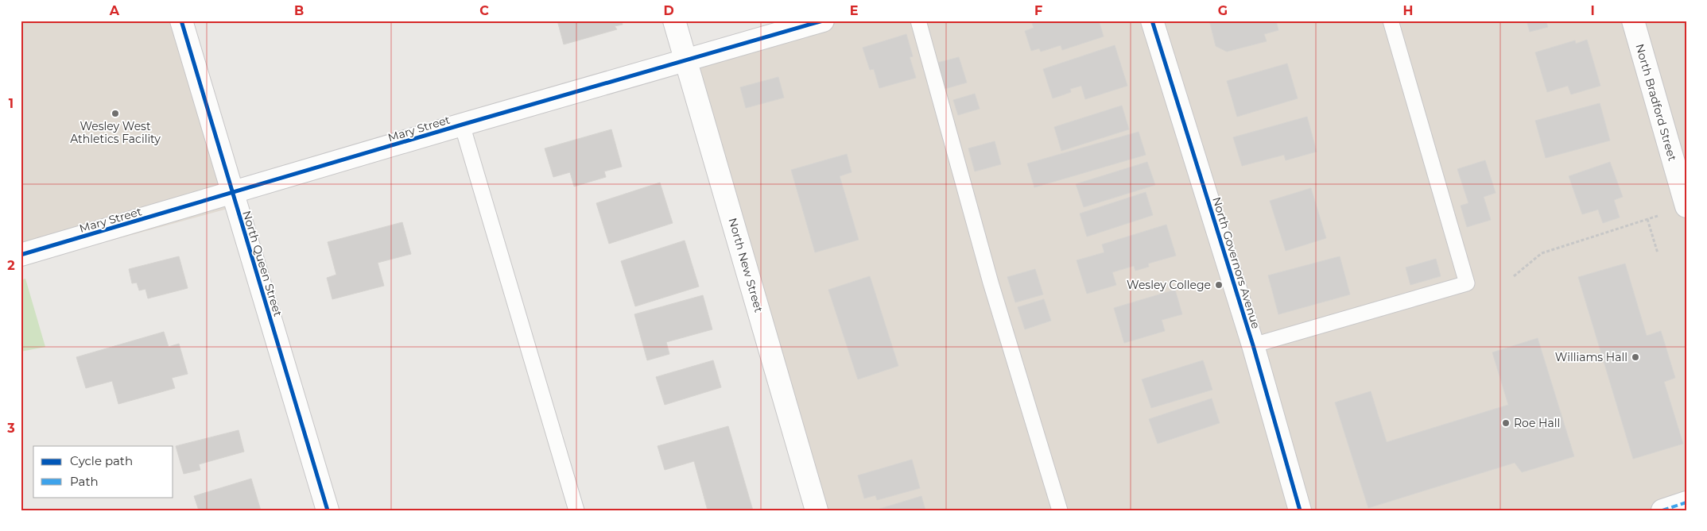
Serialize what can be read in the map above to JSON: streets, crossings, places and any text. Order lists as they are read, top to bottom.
{
  "streets": {
    "street": [
      "North Bradford Street",
      "Mary Street",
      "North Governors Avenue",
      "North Queen Street",
      "North New Street"
    ]
  },
  "crossings": [
    ["Mary Street", "North Queen Street"],
    ["Mary Street", "North New Street"]
  ],
  "places": [
    "Wesley West Athletics Facility",
    "Wesley College",
    "Williams Hall",
    "Roe Hall"
  ],
  "legend": ["Cycle path", "Path"],
  "grid": {
    "columns": [
      "A",
      "B",
      "C",
      "D",
      "E",
      "F",
      "G",
      "H",
      "I"
    ],
    "rows": ["1", "2", "3"]
  }
}
